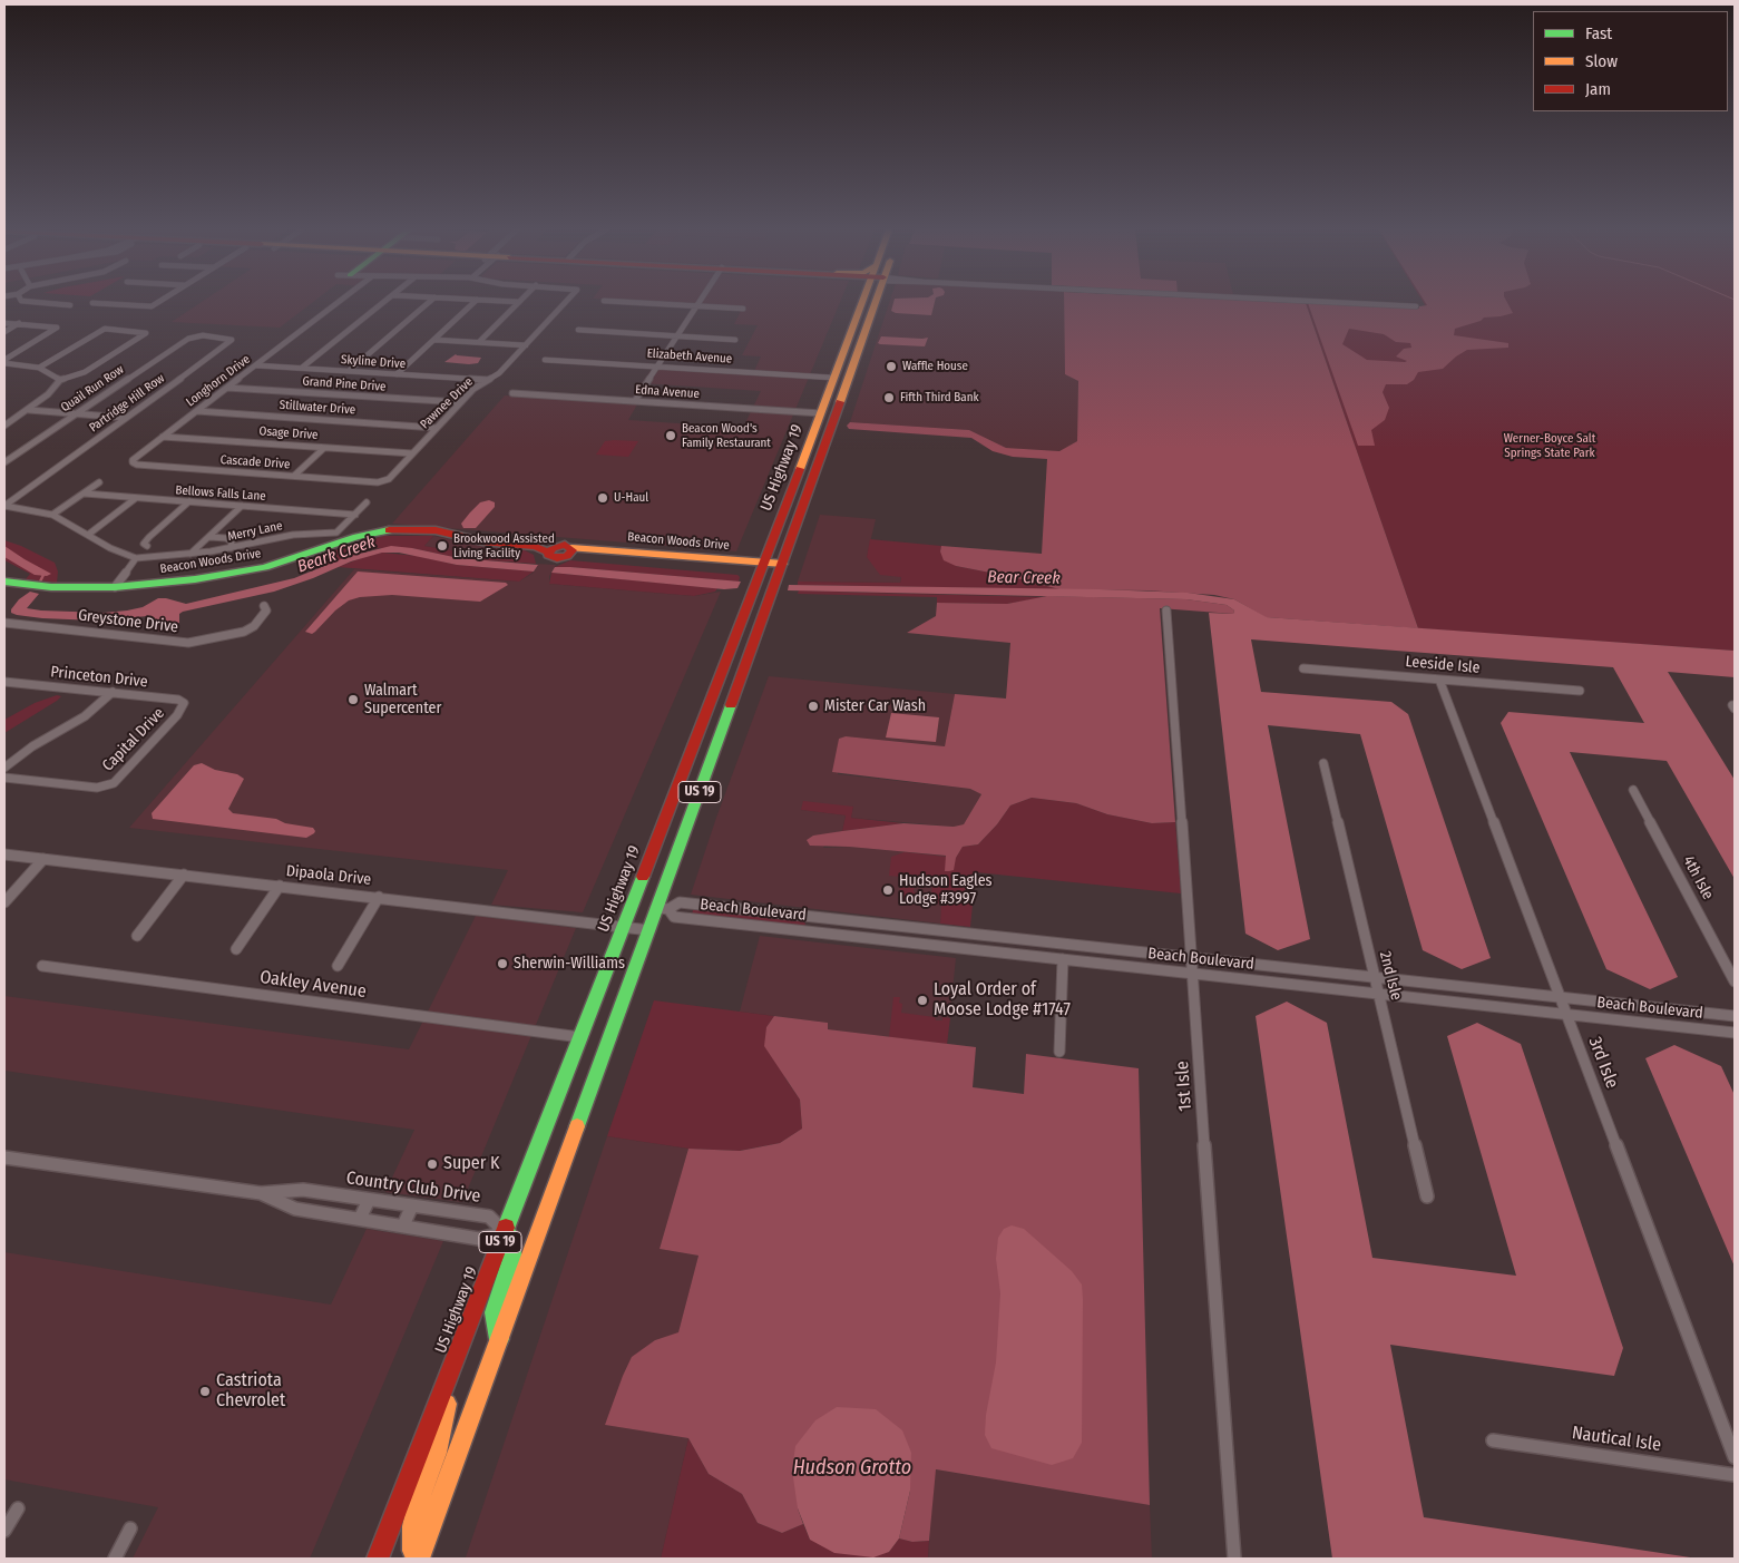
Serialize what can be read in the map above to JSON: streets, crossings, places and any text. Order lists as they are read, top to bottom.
{
  "streets": {
    "main road": ["US Highway 19", "Beacon Woods Drive", "US 19"],
    "street": [
      "Elizabeth Avenue",
      "Skyline Drive",
      "Longhorn Drive",
      "Grand Pine Drive",
      "Quail Run Row",
      "Edna Avenue",
      "Partridge Hill Row",
      "Pawnee Drive",
      "Stillwater Drive",
      "Osage Drive",
      "Cascade Drive",
      "Bellows Falls Lane",
      "Merry Lane",
      "Greystone Drive",
      "Leeside Isle",
      "Princeton Drive",
      "Capital Drive",
      "Dipaola Drive",
      "4th Isle",
      "Beach Boulevard",
      "2nd Isle",
      "Oakley Avenue",
      "3rd Isle",
      "1st Isle",
      "Country Club Drive",
      "Nautical Isle"
    ]
  },
  "crossings": [
    ["Elizabeth Avenue", "US Highway 19"],
    ["Skyline Drive", "Longhorn Drive"],
    ["Skyline Drive", "Pawnee Drive"],
    ["Longhorn Drive", "Grand Pine Drive"],
    ["Longhorn Drive", "Stillwater Drive"],
    ["Longhorn Drive", "Osage Drive"],
    ["Longhorn Drive", "Cascade Drive"],
    ["Grand Pine Drive", "Pawnee Drive"],
    ["Quail Run Row", "Partridge Hill Row"],
    ["Edna Avenue", "US Highway 19"],
    ["Pawnee Drive", "Stillwater Drive"],
    ["Pawnee Drive", "Osage Drive"],
    ["Pawnee Drive", "Cascade Drive"],
    ["US Highway 19", "Beacon Woods Drive"],
    ["US Highway 19", "Dipaola Drive"],
    ["US Highway 19", "Beach Boulevard"],
    ["US Highway 19", "Oakley Avenue"],
    ["US Highway 19", "Country Club Drive"],
    ["Bellows Falls Lane", "Merry Lane"],
    ["Leeside Isle", "3rd Isle"],
    ["Princeton Drive", "Capital Drive"],
    ["Beach Boulevard", "2nd Isle"],
    ["Beach Boulevard", "3rd Isle"],
    ["Beach Boulevard", "1st Isle"]
  ],
  "water": ["Beark Creek", "Bear Creek", "Hudson Grotto"],
  "parks": ["Werner-Boyce Salt Springs State Park"],
  "places": [
    "Waffle House",
    "Fifth Third Bank",
    "Beacon Wood's Family Restaurant",
    "U-Haul",
    "Brookwood Assisted Living Facility",
    "Walmart Supercenter",
    "Mister Car Wash",
    "Hudson Eagles Lodge #3997",
    "Sherwin-Williams",
    "Loyal Order of Moose Lodge #1747",
    "Super K",
    "Castriota Chevrolet"
  ],
  "legend": ["Fast", "Slow", "Jam"]
}
